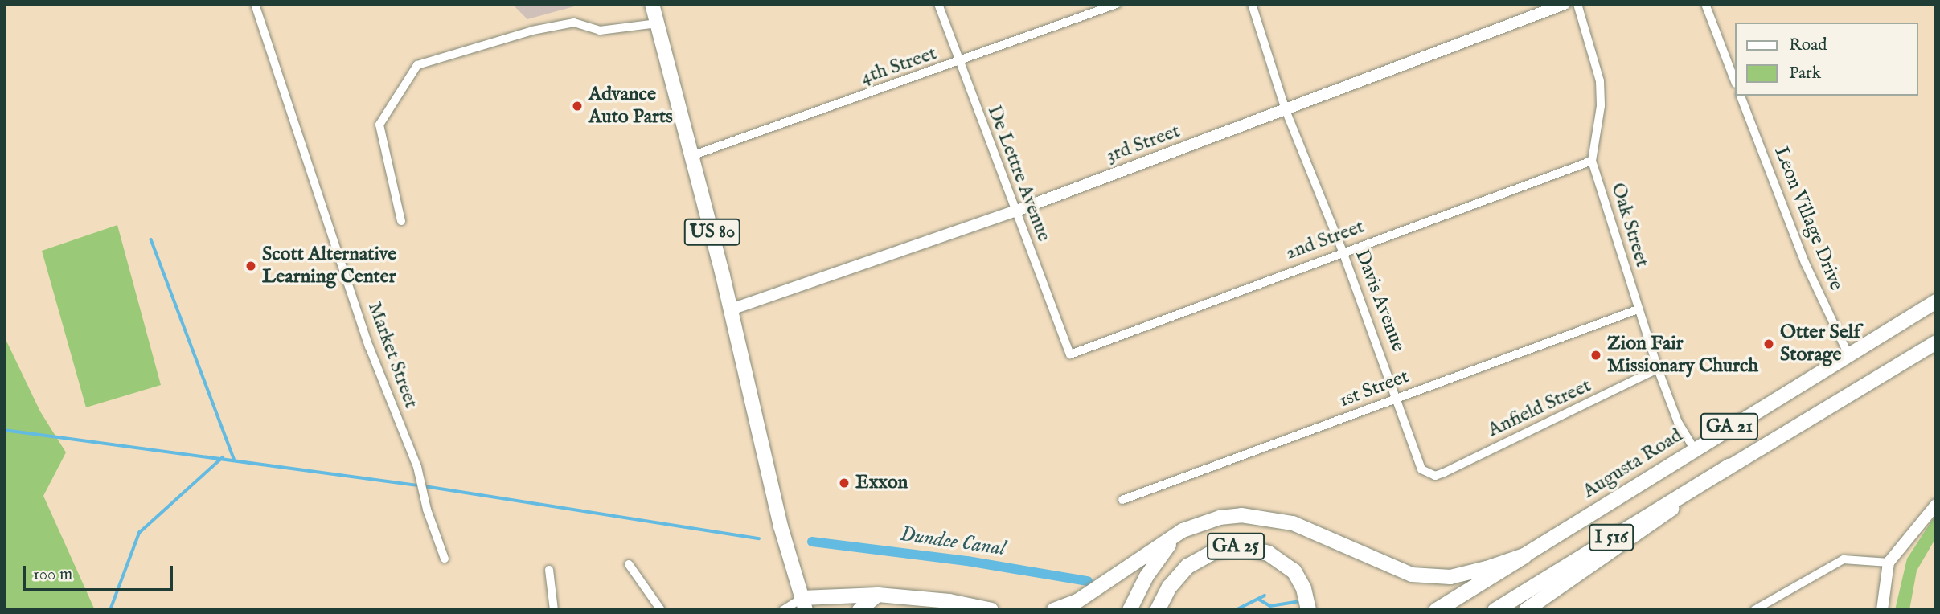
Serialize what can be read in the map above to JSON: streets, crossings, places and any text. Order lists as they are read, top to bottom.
{
  "streets": {
    "highway": ["I 516", "GA 25"],
    "main road": ["US 80", "GA 21", "Augusta Road"],
    "street": [
      "4th Street",
      "3rd Street",
      "De Lettre Avenue",
      "Leon Village Drive",
      "Oak Street",
      "2nd Street",
      "Davis Avenue",
      "Market Street",
      "1st Street",
      "Anfield Street"
    ]
  },
  "crossings": [
    ["4th Street", "De Lettre Avenue"],
    ["4th Street", "US 80"],
    ["3rd Street", "De Lettre Avenue"],
    ["3rd Street", "US 80"],
    ["3rd Street", "Davis Avenue"],
    ["De Lettre Avenue", "2nd Street"],
    ["Leon Village Drive", "Augusta Road"],
    ["Oak Street", "2nd Street"],
    ["Oak Street", "1st Street"],
    ["Oak Street", "Anfield Street"],
    ["Oak Street", "Augusta Road"],
    ["2nd Street", "Davis Avenue"],
    ["Davis Avenue", "1st Street"],
    ["Davis Avenue", "Anfield Street"],
    ["GA 21", "I 516"]
  ],
  "water": ["Dundee Canal"],
  "places": [
    "Advance Auto Parts",
    "Scott Alternative Learning Center",
    "Otter Self Storage",
    "Zion Fair Missionary Church",
    "Exxon"
  ],
  "legend": ["Road", "Park"],
  "scale_bar": "100 m"
}
